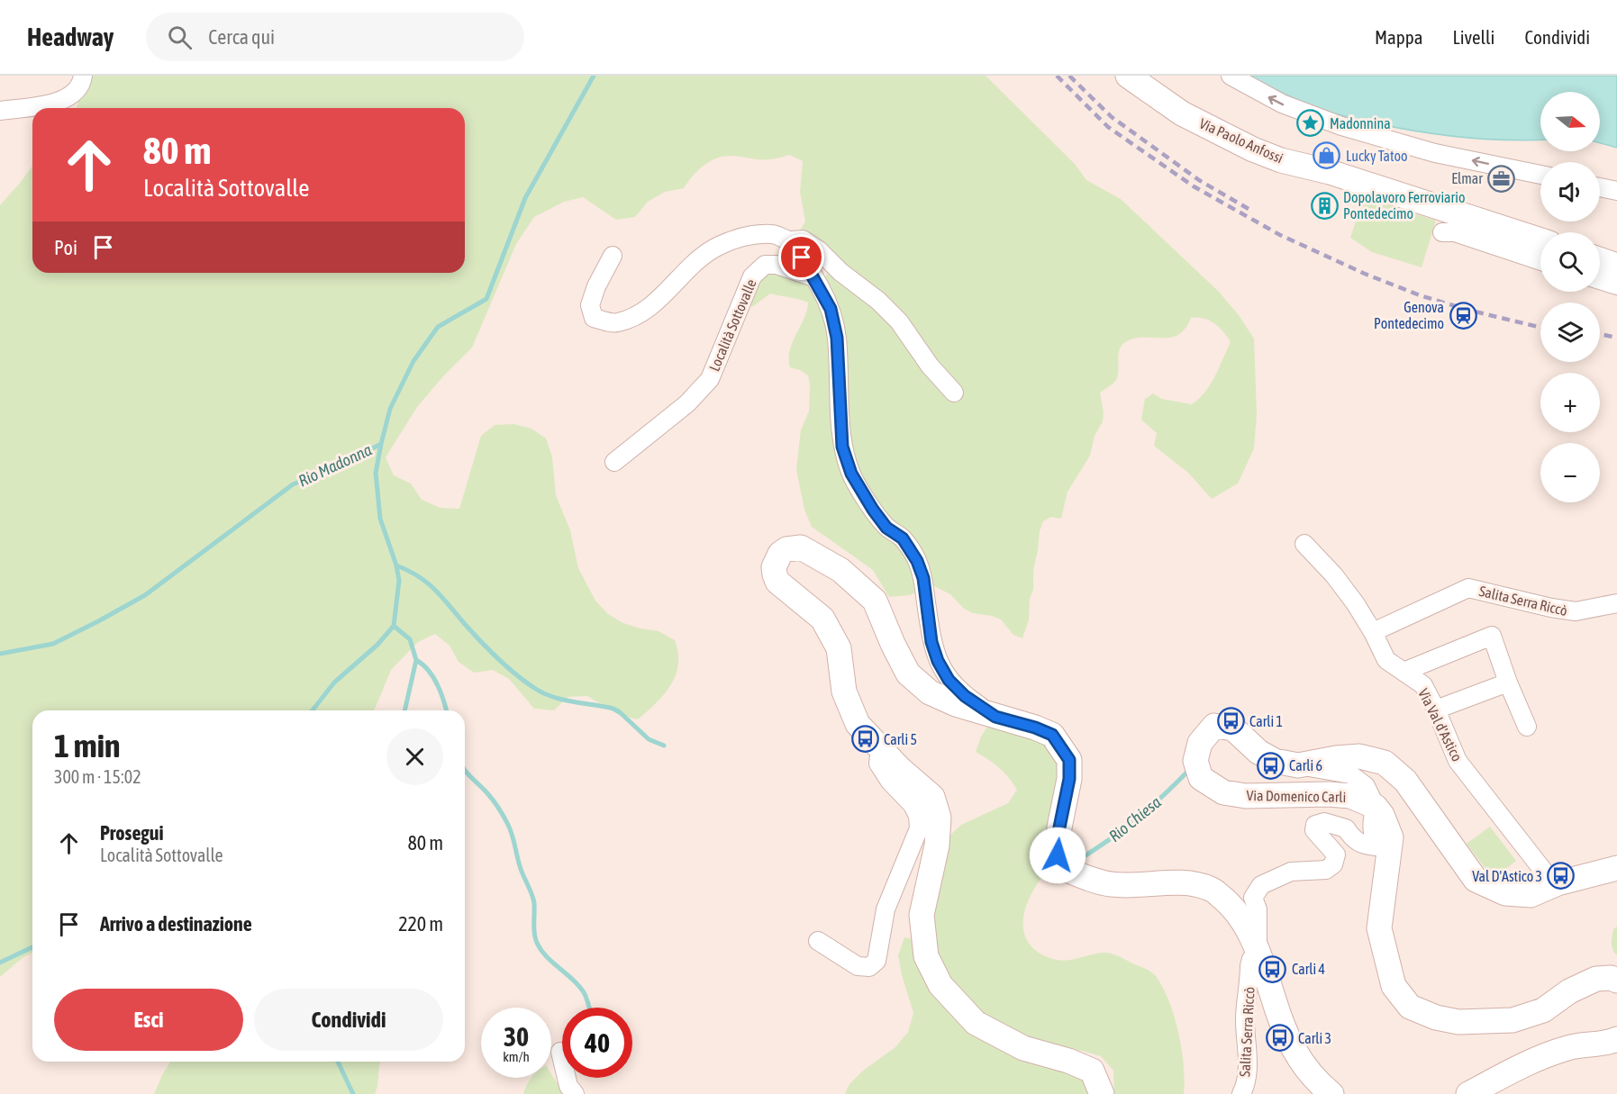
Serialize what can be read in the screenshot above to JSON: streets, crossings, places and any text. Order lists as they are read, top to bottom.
{
  "streets": {
    "street": [
      "Via Paolo Anfossi",
      "Località Sottovalle",
      "Salita Serra Riccò",
      "Via Val d'Astico",
      "Via Domenico Carli"
    ]
  },
  "crossings": [
    ["Salita Serra Riccò", "Via Val d'Astico"],
    ["Salita Serra Riccò", "Via Domenico Carli"]
  ],
  "water": ["Rio Madonna", "Rio Chiesa"],
  "places": {
    "place": ["Madonnina"],
    "shop": ["Lucky Tatoo"],
    "office": ["Elmar"],
    "building": ["Dopolavoro Ferroviario Pontedecimo"],
    "station": ["Genova Pontedecimo"],
    "bus stop": [
      "Carli 1",
      "Carli 5",
      "Carli 6",
      "Val D'Astico 3",
      "Carli 4",
      "Carli 3"
    ]
  },
  "north": "right",
  "page": {
    "header": "Headway",
    "search": "Cerca qui",
    "nav": ["Mappa", "Livelli", "Condividi"],
    "map_buttons": ["+", "−"],
    "turn": ["80 m", "Località Sottovalle"],
    "then": "Poi",
    "heading": ["1 min", "300 m · 15:02"],
    "list": [
      {
        "name": "Prosegui",
        "note": "Località Sottovalle",
        "value": "80 m"
      },
      {
        "name": "Arrivo a destinazione",
        "value": "220 m"
      }
    ],
    "buttons": ["Esci", "Condividi"],
    "speed": "30 km/h",
    "limit": "40"
  }
}
